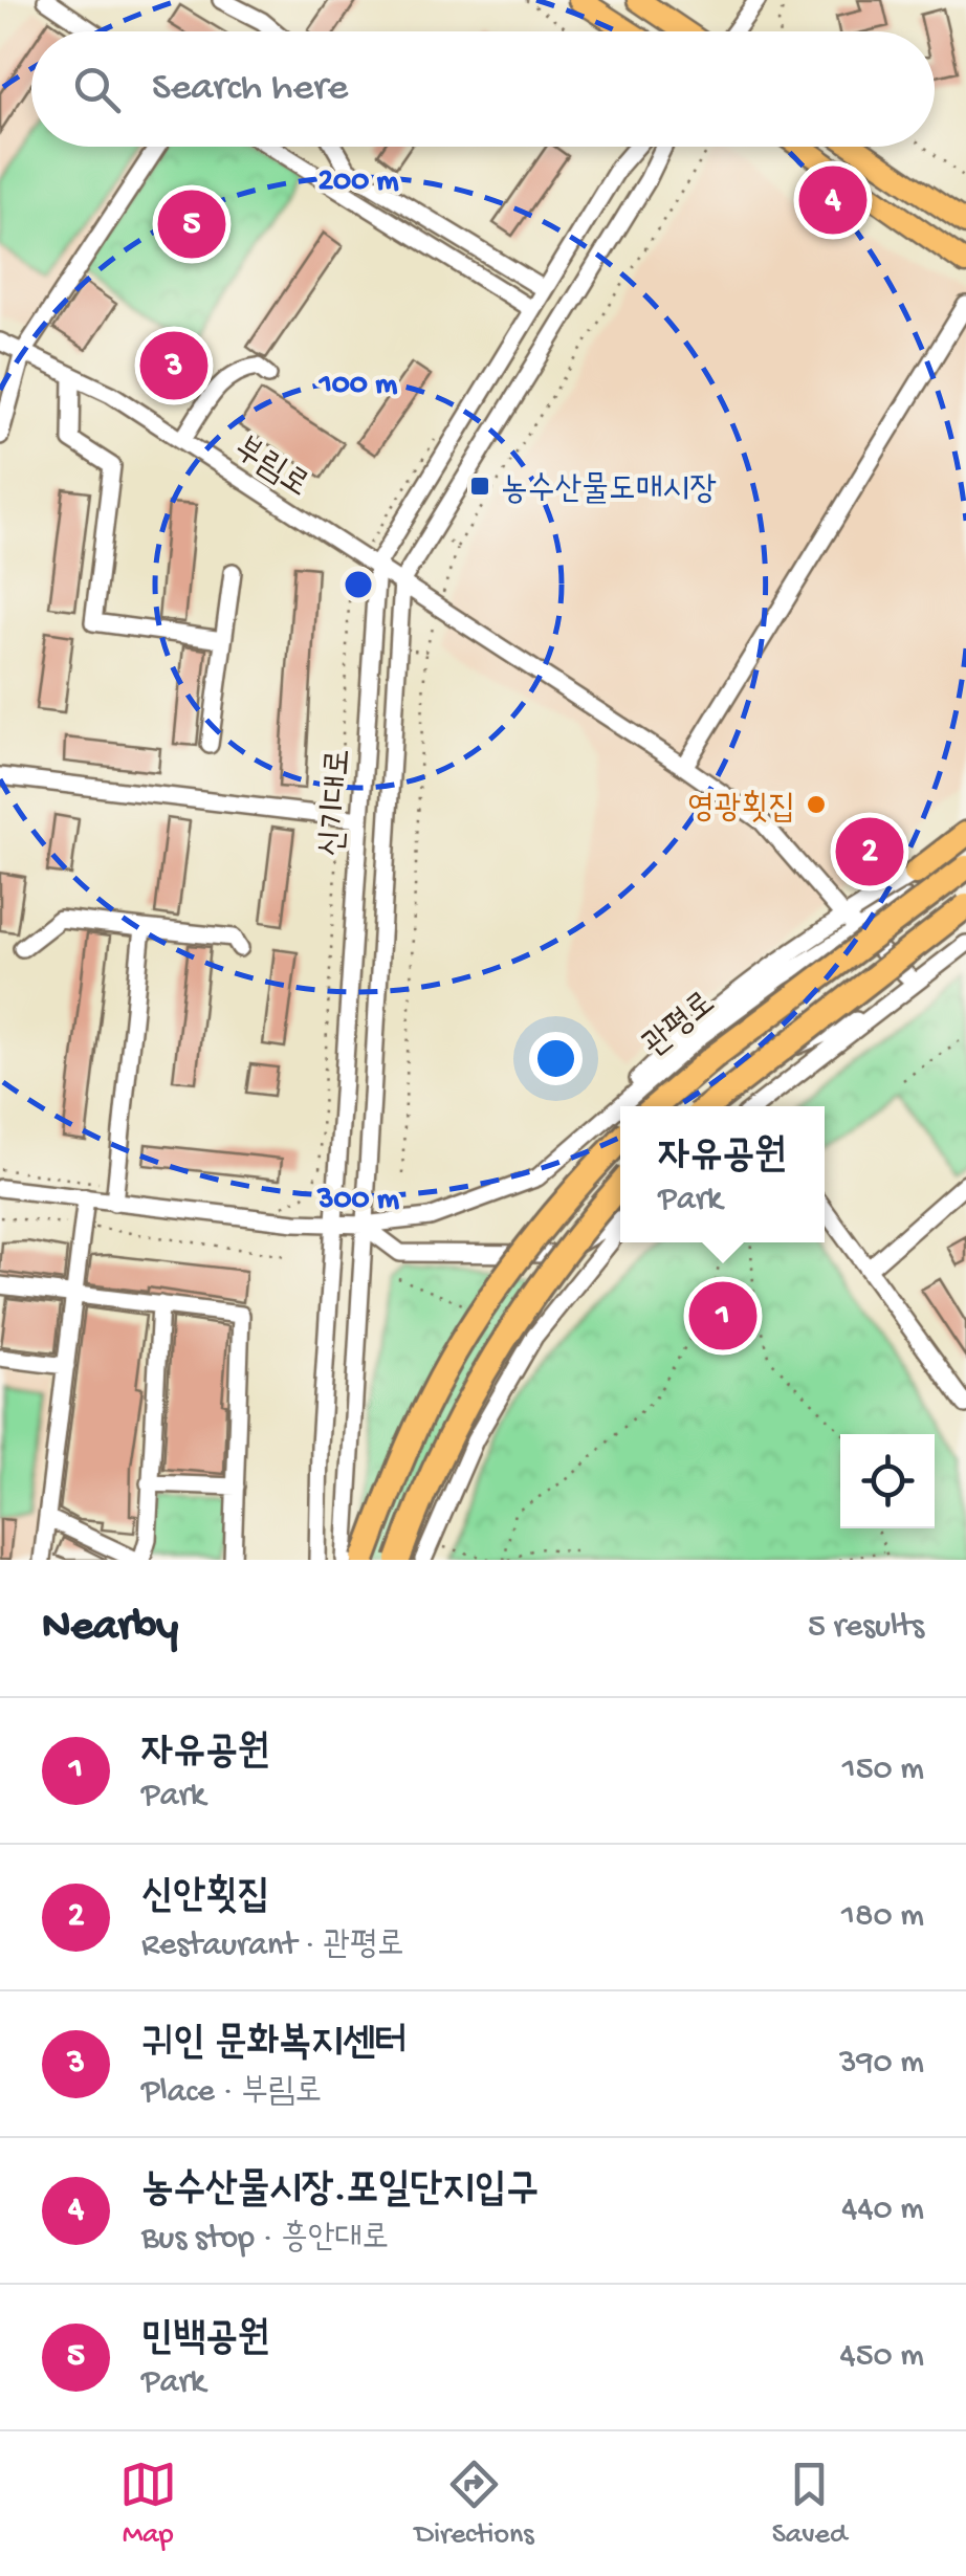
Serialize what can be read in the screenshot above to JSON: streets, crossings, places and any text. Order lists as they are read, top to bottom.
{
  "streets": {
    "street": ["부림로", "신기대로", "관평로"]
  },
  "crossings": [
    ["부림로", "신기대로"],
    ["부림로", "관평로"],
    ["신기대로", "관평로"]
  ],
  "places": {
    "transit": ["농수산물도매시장"],
    "other": ["영광횟집"]
  },
  "page": {
    "search": "Search here",
    "pins": [
      "4",
      "5",
      "3",
      "2",
      "1"
    ],
    "popup": ["자유공원", "Park"],
    "heading": ["Nearby", "5 results"],
    "list": [
      {
        "mark": "1",
        "name": "자유공원",
        "note": "Park",
        "value": "150 m"
      },
      {
        "mark": "2",
        "name": "신안횟집",
        "note": "Restaurant · 관평로",
        "value": "180 m"
      },
      {
        "mark": "3",
        "name": "귀인 문화복지센터",
        "note": "Place · 부림로",
        "value": "390 m"
      },
      {
        "mark": "4",
        "name": "농수산물시장.포일단지입구",
        "note": "Bus stop · 흥안대로",
        "value": "440 m"
      },
      {
        "mark": "5",
        "name": "민백공원",
        "note": "Park",
        "value": "450 m"
      }
    ],
    "nav": ["Map", "Directions", "Saved"]
  },
  "rings": ["200 m", "100 m", "300 m"]
}
